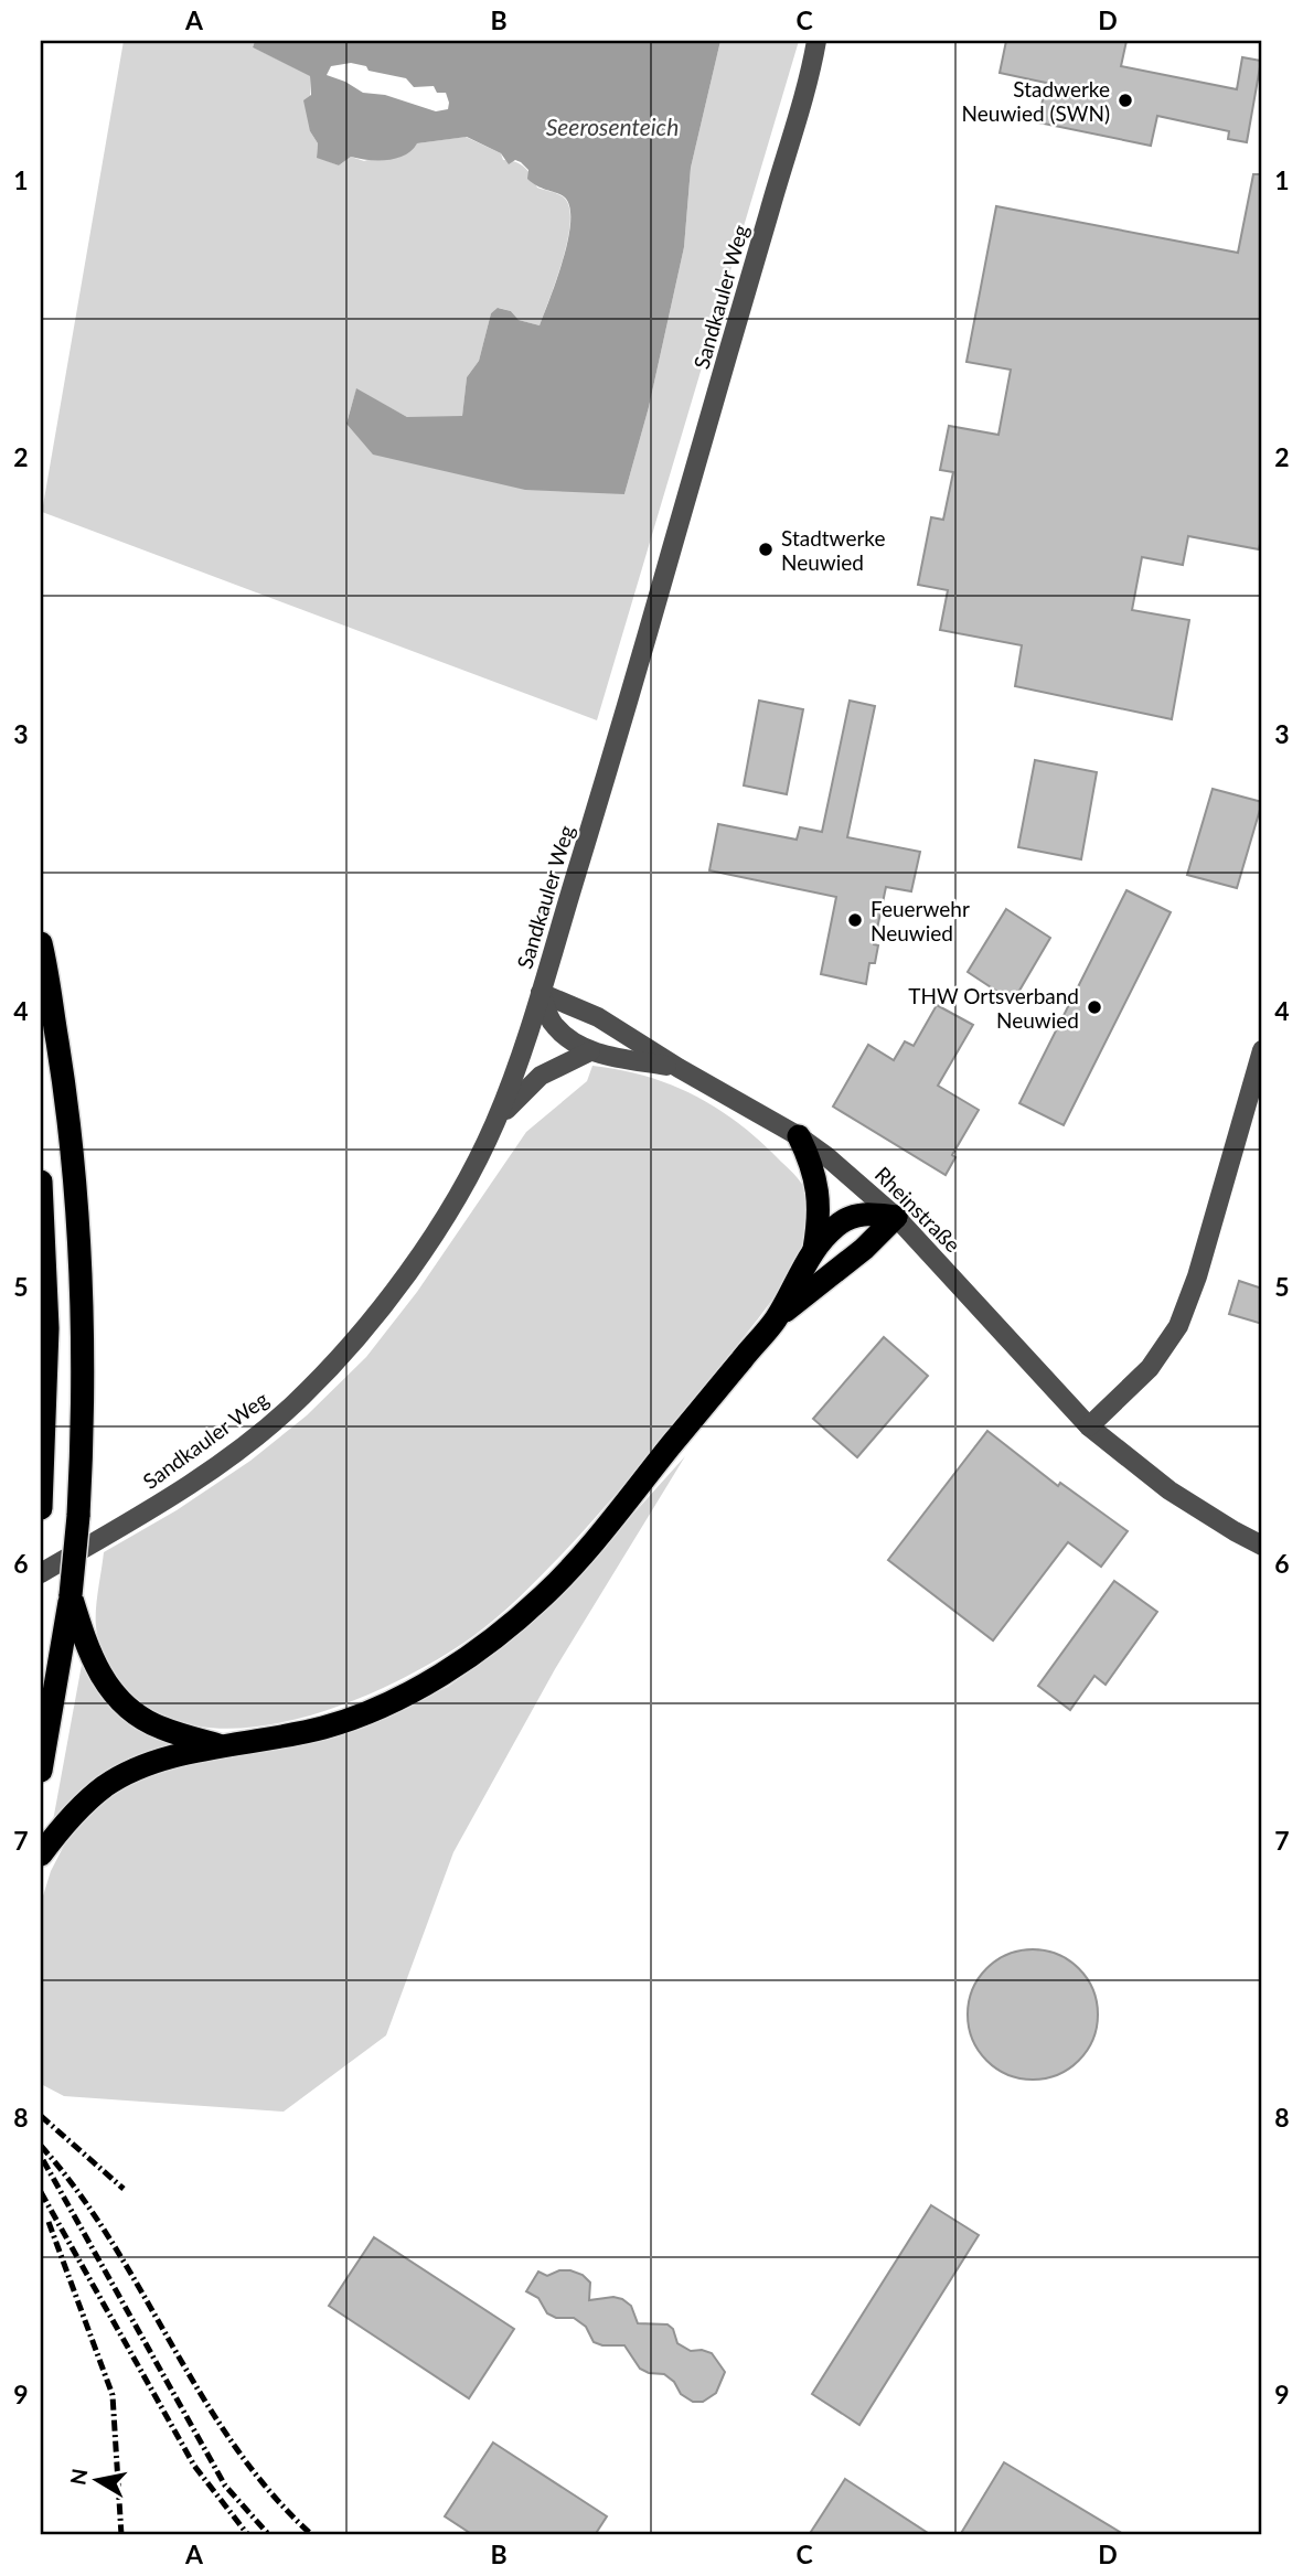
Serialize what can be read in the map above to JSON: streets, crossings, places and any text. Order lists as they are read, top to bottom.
{
  "streets": {
    "street": ["Sandkauler Weg", "Rheinstraße"]
  },
  "crossings": [
    ["Sandkauler Weg", "Rheinstraße"]
  ],
  "water": ["Seerosenteich"],
  "places": [
    "Stadwerke Neuwied (SWN)",
    "Stadtwerke Neuwied",
    "Feuerwehr Neuwied",
    "THW Ortsverband Neuwied"
  ],
  "north": "left",
  "grid": {
    "columns": [
      "A",
      "B",
      "C",
      "D"
    ],
    "rows": [
      "1",
      "2",
      "3",
      "4",
      "5",
      "6",
      "7",
      "8",
      "9"
    ]
  }
}
